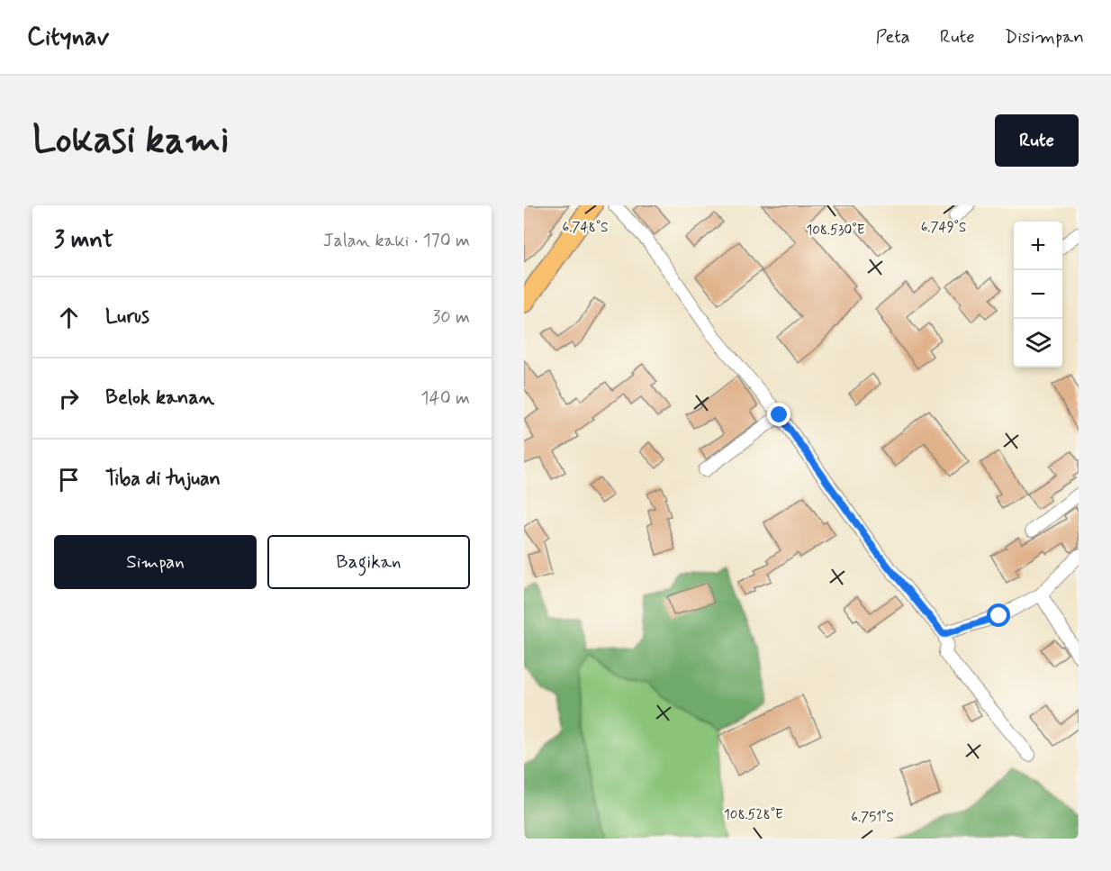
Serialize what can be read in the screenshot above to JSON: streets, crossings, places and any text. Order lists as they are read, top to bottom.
{
  "page": {
    "header": "Citynav",
    "nav": ["Peta", "Rute", "Disimpan"],
    "buttons": [
      "Rute",
      ["Simpan", "Bagikan"]
    ],
    "title": "Lokasi kami",
    "heading": ["3 mnt", "Jalan kaki · 170 m"],
    "map_buttons": ["+", "−"],
    "list": [
      ["Lurus", "30 m"],
      ["Belok kanan", "140 m"],
      "Tiba di tujuan"
    ]
  },
  "coordinates": [
    "6.749°S",
    "6.748°S",
    "108.530°E",
    "108.528°E",
    "6.751°S"
  ]
}
